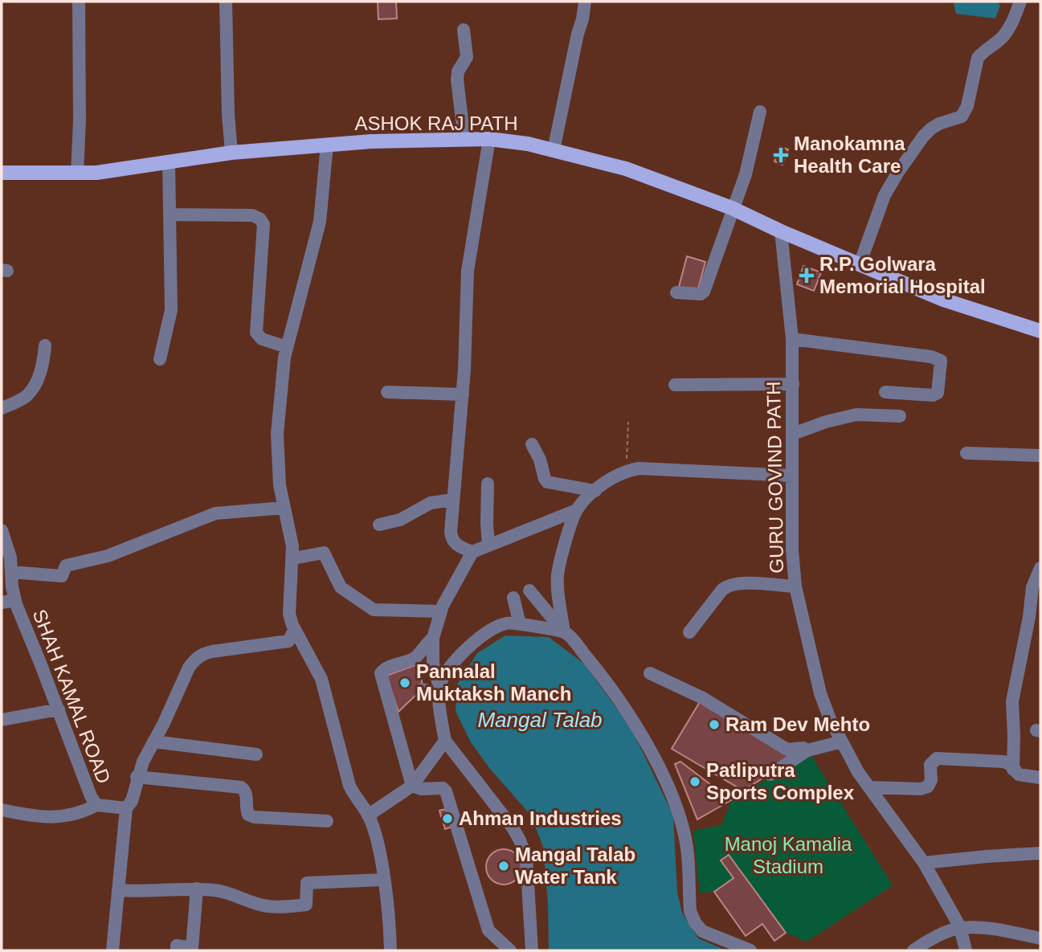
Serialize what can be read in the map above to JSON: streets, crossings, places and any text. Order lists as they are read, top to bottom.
{
  "streets": {
    "main road": ["ASHOK RAJ PATH"],
    "street": ["GURU GOVIND PATH", "SHAH KAMAL ROAD"]
  },
  "crossings": [
    ["ASHOK RAJ PATH", "GURU GOVIND PATH"]
  ],
  "water": ["Mangal Talab"],
  "parks": ["Manoj Kamalia Stadium"],
  "places": {
    "health": ["Manokamna Health Care", "R.P. Golwara Memorial Hospital"],
    "other": [
      "Pannalal Muktaksh Manch",
      "Ram Dev Mehto",
      "Patliputra Sports Complex",
      "Ahman Industries",
      "Mangal Talab Water Tank"
    ]
  }
}
